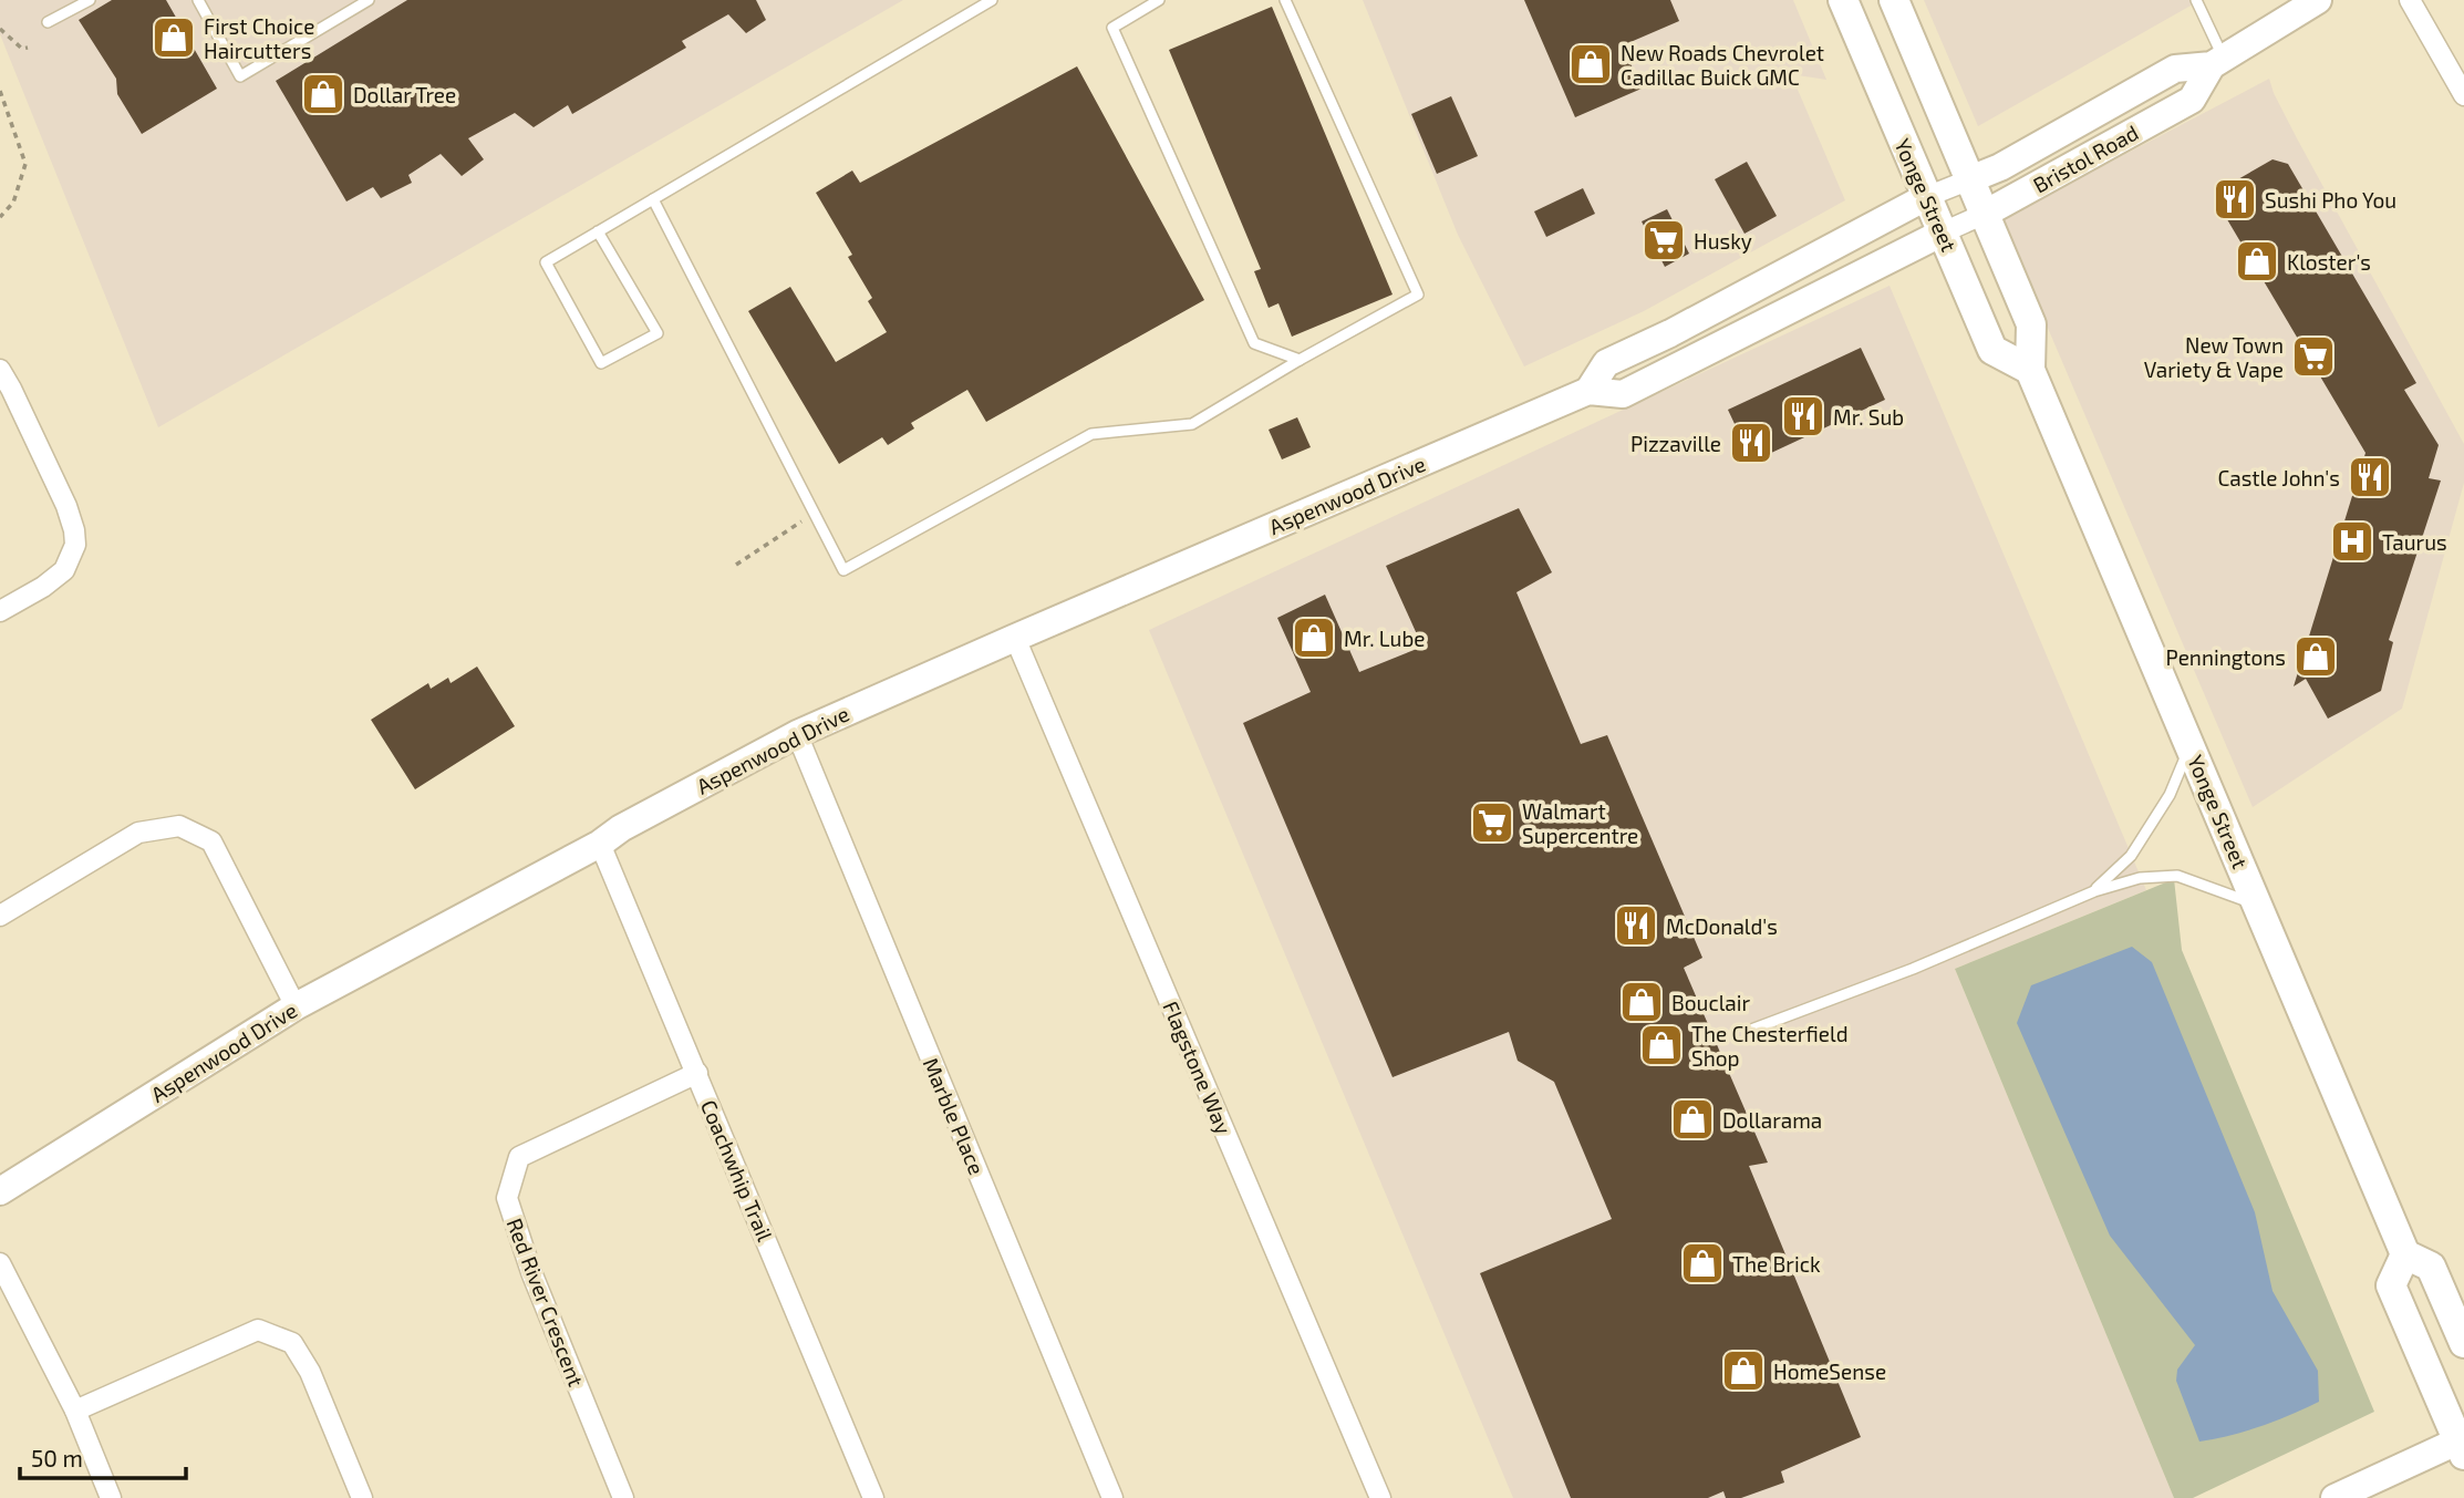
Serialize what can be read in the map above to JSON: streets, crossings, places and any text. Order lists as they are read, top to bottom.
{
  "streets": {
    "main road": ["Yonge Street"],
    "street": [
      "Bristol Road",
      "Aspenwood Drive",
      "Flagstone Way",
      "Marble Place",
      "Coachwhip Trail",
      "Red River Crescent"
    ]
  },
  "crossings": [
    ["Bristol Road", "Yonge Street"],
    ["Bristol Road", "Aspenwood Drive"],
    ["Yonge Street", "Aspenwood Drive"],
    ["Aspenwood Drive", "Flagstone Way"],
    ["Aspenwood Drive", "Marble Place"],
    ["Aspenwood Drive", "Coachwhip Trail"],
    ["Coachwhip Trail", "Red River Crescent"]
  ],
  "places": {
    "shop": [
      "First Choice Haircutters",
      "New Roads Chevrolet Cadillac Buick GMC",
      "Dollar Tree",
      "Kloster's",
      "Mr. Lube",
      "Penningtons",
      "Bouclair",
      "The Chesterfield Shop",
      "Dollarama",
      "The Brick",
      "HomeSense"
    ],
    "restaurant": [
      "Sushi Pho You",
      "Mr. Sub",
      "Pizzaville",
      "Castle John's",
      "McDonald's"
    ],
    "supermarket": ["Husky", "New Town Variety & Vape", "Walmart Supercentre"],
    "hospital": ["Taurus"]
  },
  "scale_bar": "50 m"
}
